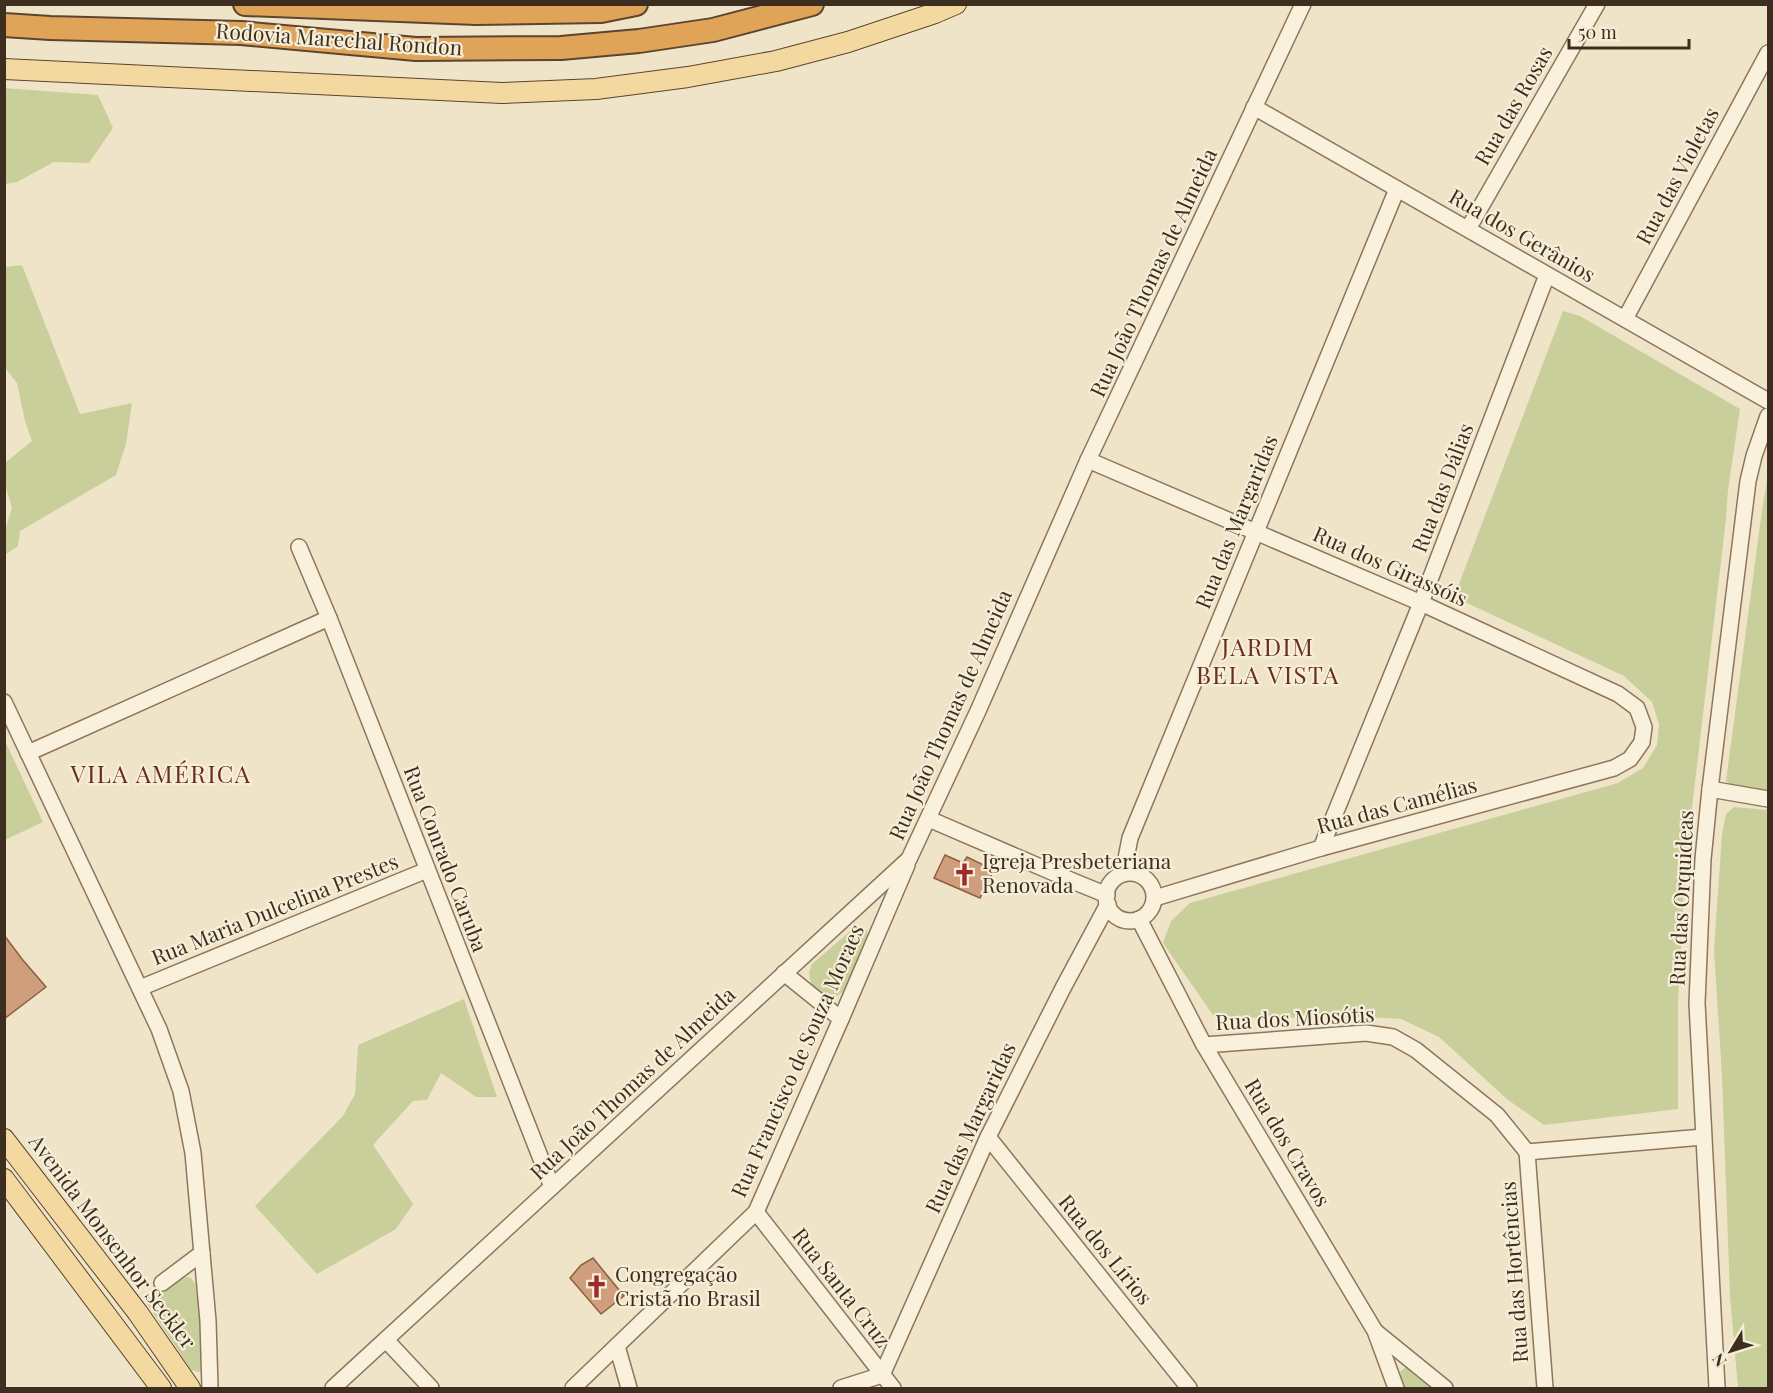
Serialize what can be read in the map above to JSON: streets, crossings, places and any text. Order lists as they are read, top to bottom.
{
  "streets": {
    "highway": ["Rodovia Marechal Rondon"],
    "main road": ["Avenida Monsenhor Seckler"],
    "street": [
      "Rua das Rosas",
      "Rua das Violetas",
      "Rua dos Gerânios",
      "Rua João Thomas de Almeida",
      "Rua das Dálias",
      "Rua das Margaridas",
      "Rua dos Girassóis",
      "Rua das Camélias",
      "Rua Conrado Caruba",
      "Rua das Orquideas",
      "Rua Maria Dulcelina Prestes",
      "Rua dos Miosótis",
      "Rua Francisco de Souza Moraes",
      "Rua dos Cravos",
      "Rua dos Lírios",
      "Rua das Hortências",
      "Rua Santa Cruz"
    ]
  },
  "crossings": [
    ["Rua das Rosas", "Rua dos Gerânios"],
    ["Rua das Violetas", "Rua dos Gerânios"],
    ["Rua dos Gerânios", "Rua João Thomas de Almeida"],
    ["Rua dos Gerânios", "Rua das Dálias"],
    ["Rua dos Gerânios", "Rua das Margaridas"],
    ["Rua João Thomas de Almeida", "Rua dos Girassóis"],
    ["Rua João Thomas de Almeida", "Rua Conrado Caruba"],
    ["Rua João Thomas de Almeida", "Rua Francisco de Souza Moraes"],
    ["Rua das Dálias", "Rua dos Girassóis"],
    ["Rua das Dálias", "Rua das Camélias"],
    ["Rua das Margaridas", "Rua dos Girassóis"],
    ["Rua das Margaridas", "Rua das Camélias"],
    ["Rua das Margaridas", "Rua dos Cravos"],
    ["Rua das Margaridas", "Rua dos Lírios"],
    ["Rua das Margaridas", "Rua Santa Cruz"],
    ["Rua dos Girassóis", "Rua das Camélias"],
    ["Rua das Camélias", "Rua dos Cravos"],
    ["Rua Conrado Caruba", "Rua Maria Dulcelina Prestes"],
    ["Rua dos Miosótis", "Rua dos Cravos"],
    ["Rua dos Miosótis", "Rua das Hortências"],
    ["Rua Francisco de Souza Moraes", "Rua Santa Cruz"]
  ],
  "districts": ["JARDIM BELA VISTA", "VILA AMÉRICA"],
  "places": {
    "church": ["Igreja Presbeteriana Renovada", "Congregação Cristã no Brasil"]
  },
  "scale_bar": "50 m",
  "north": "bottom left"
}
